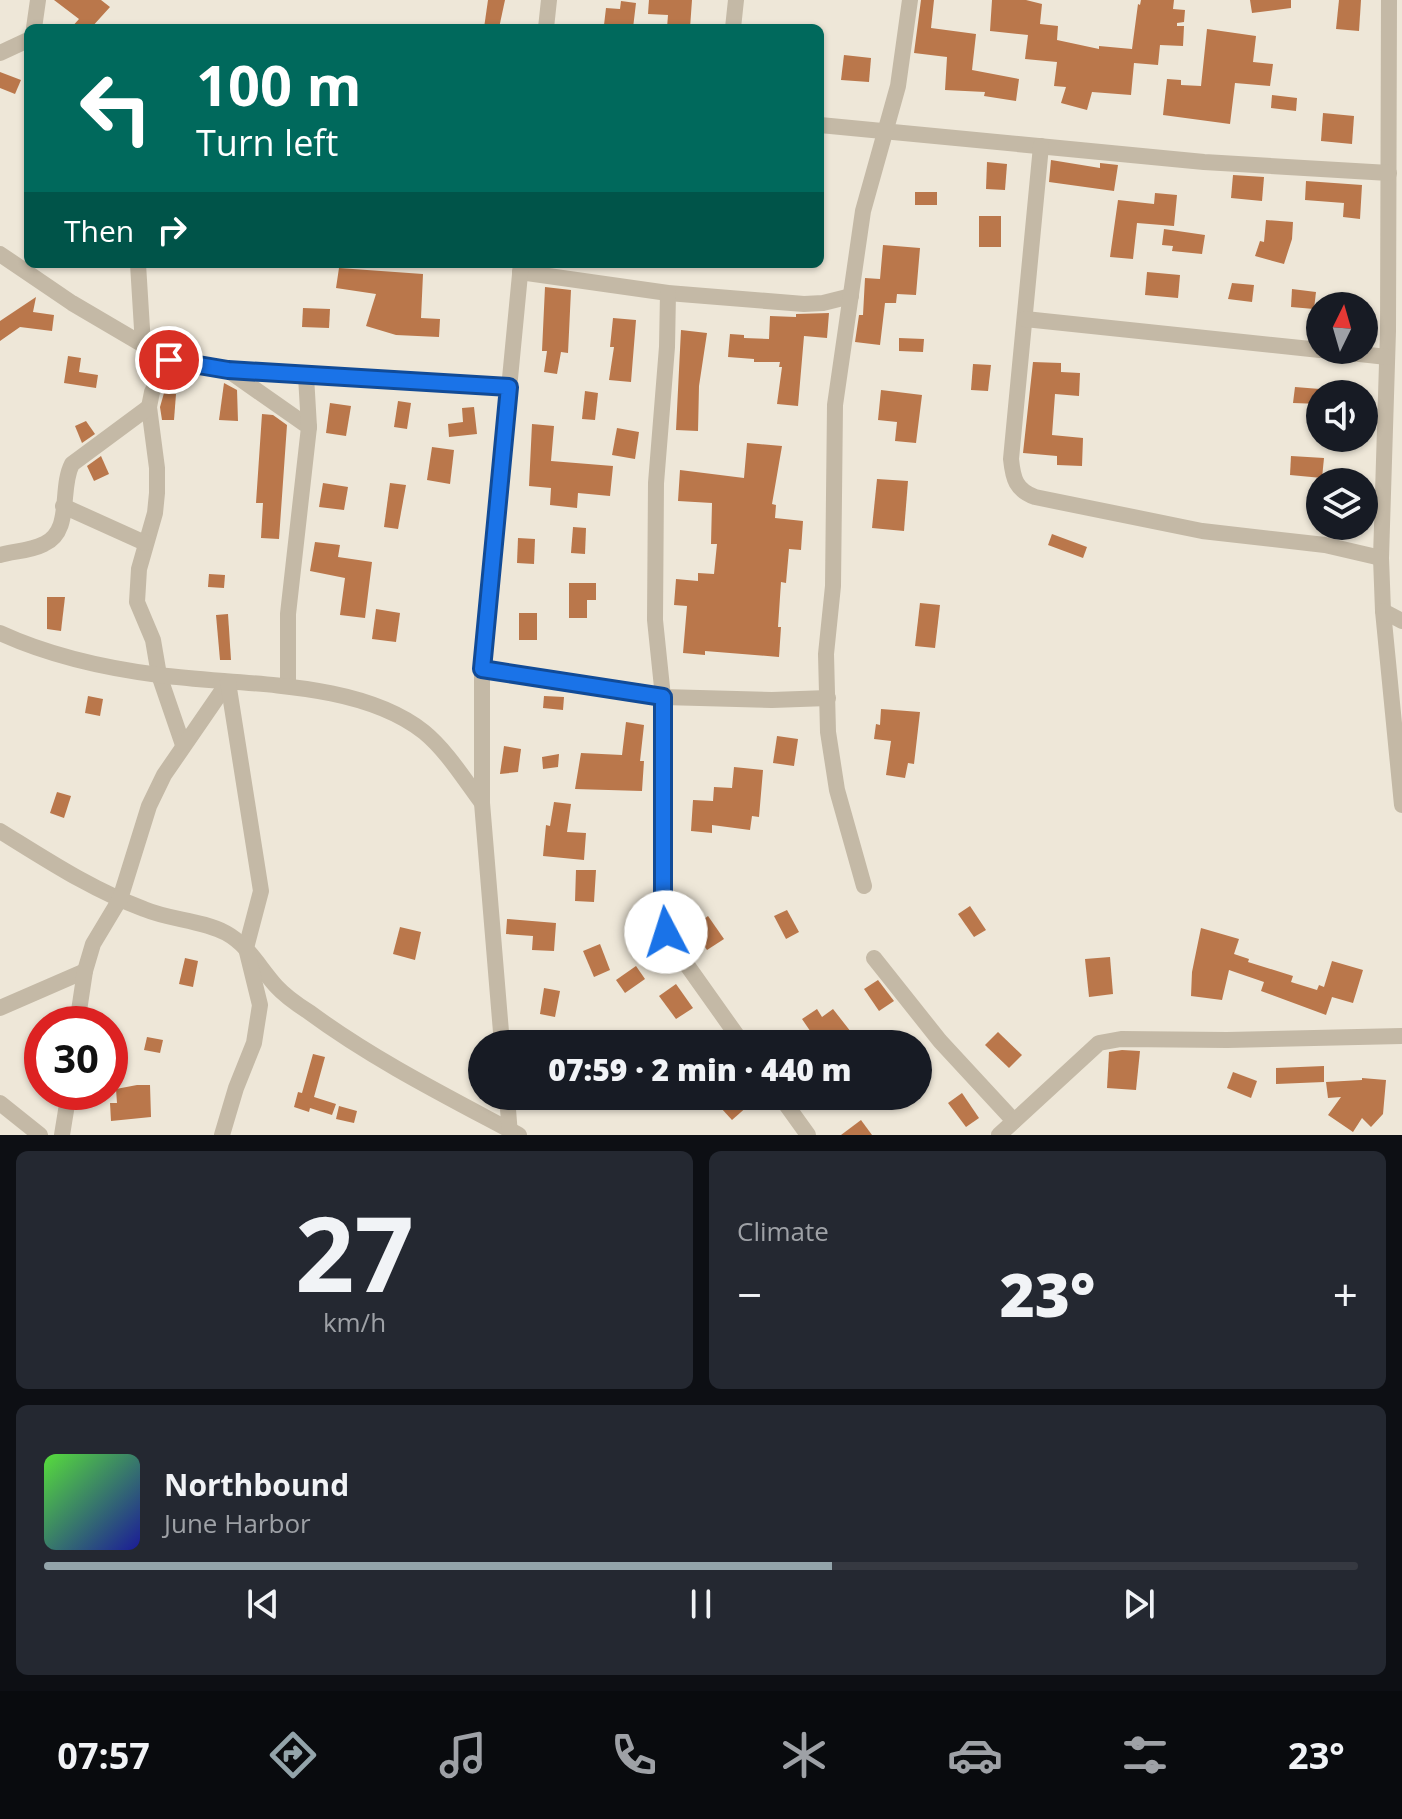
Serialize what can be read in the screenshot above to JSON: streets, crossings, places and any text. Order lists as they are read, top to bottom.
{
  "north": "top",
  "page": {
    "turn": ["100 m", "Turn left"],
    "then": "Then",
    "limit": "30",
    "trip": "07:59 · 2 min · 440 m",
    "tile": [
      ["27", "km/h"],
      "Climate"
    ],
    "heat": ["−", "23°", "+"],
    "song": ["Northbound", "June Harbor"],
    "tabs": ["07:57", "23°"]
  }
}
